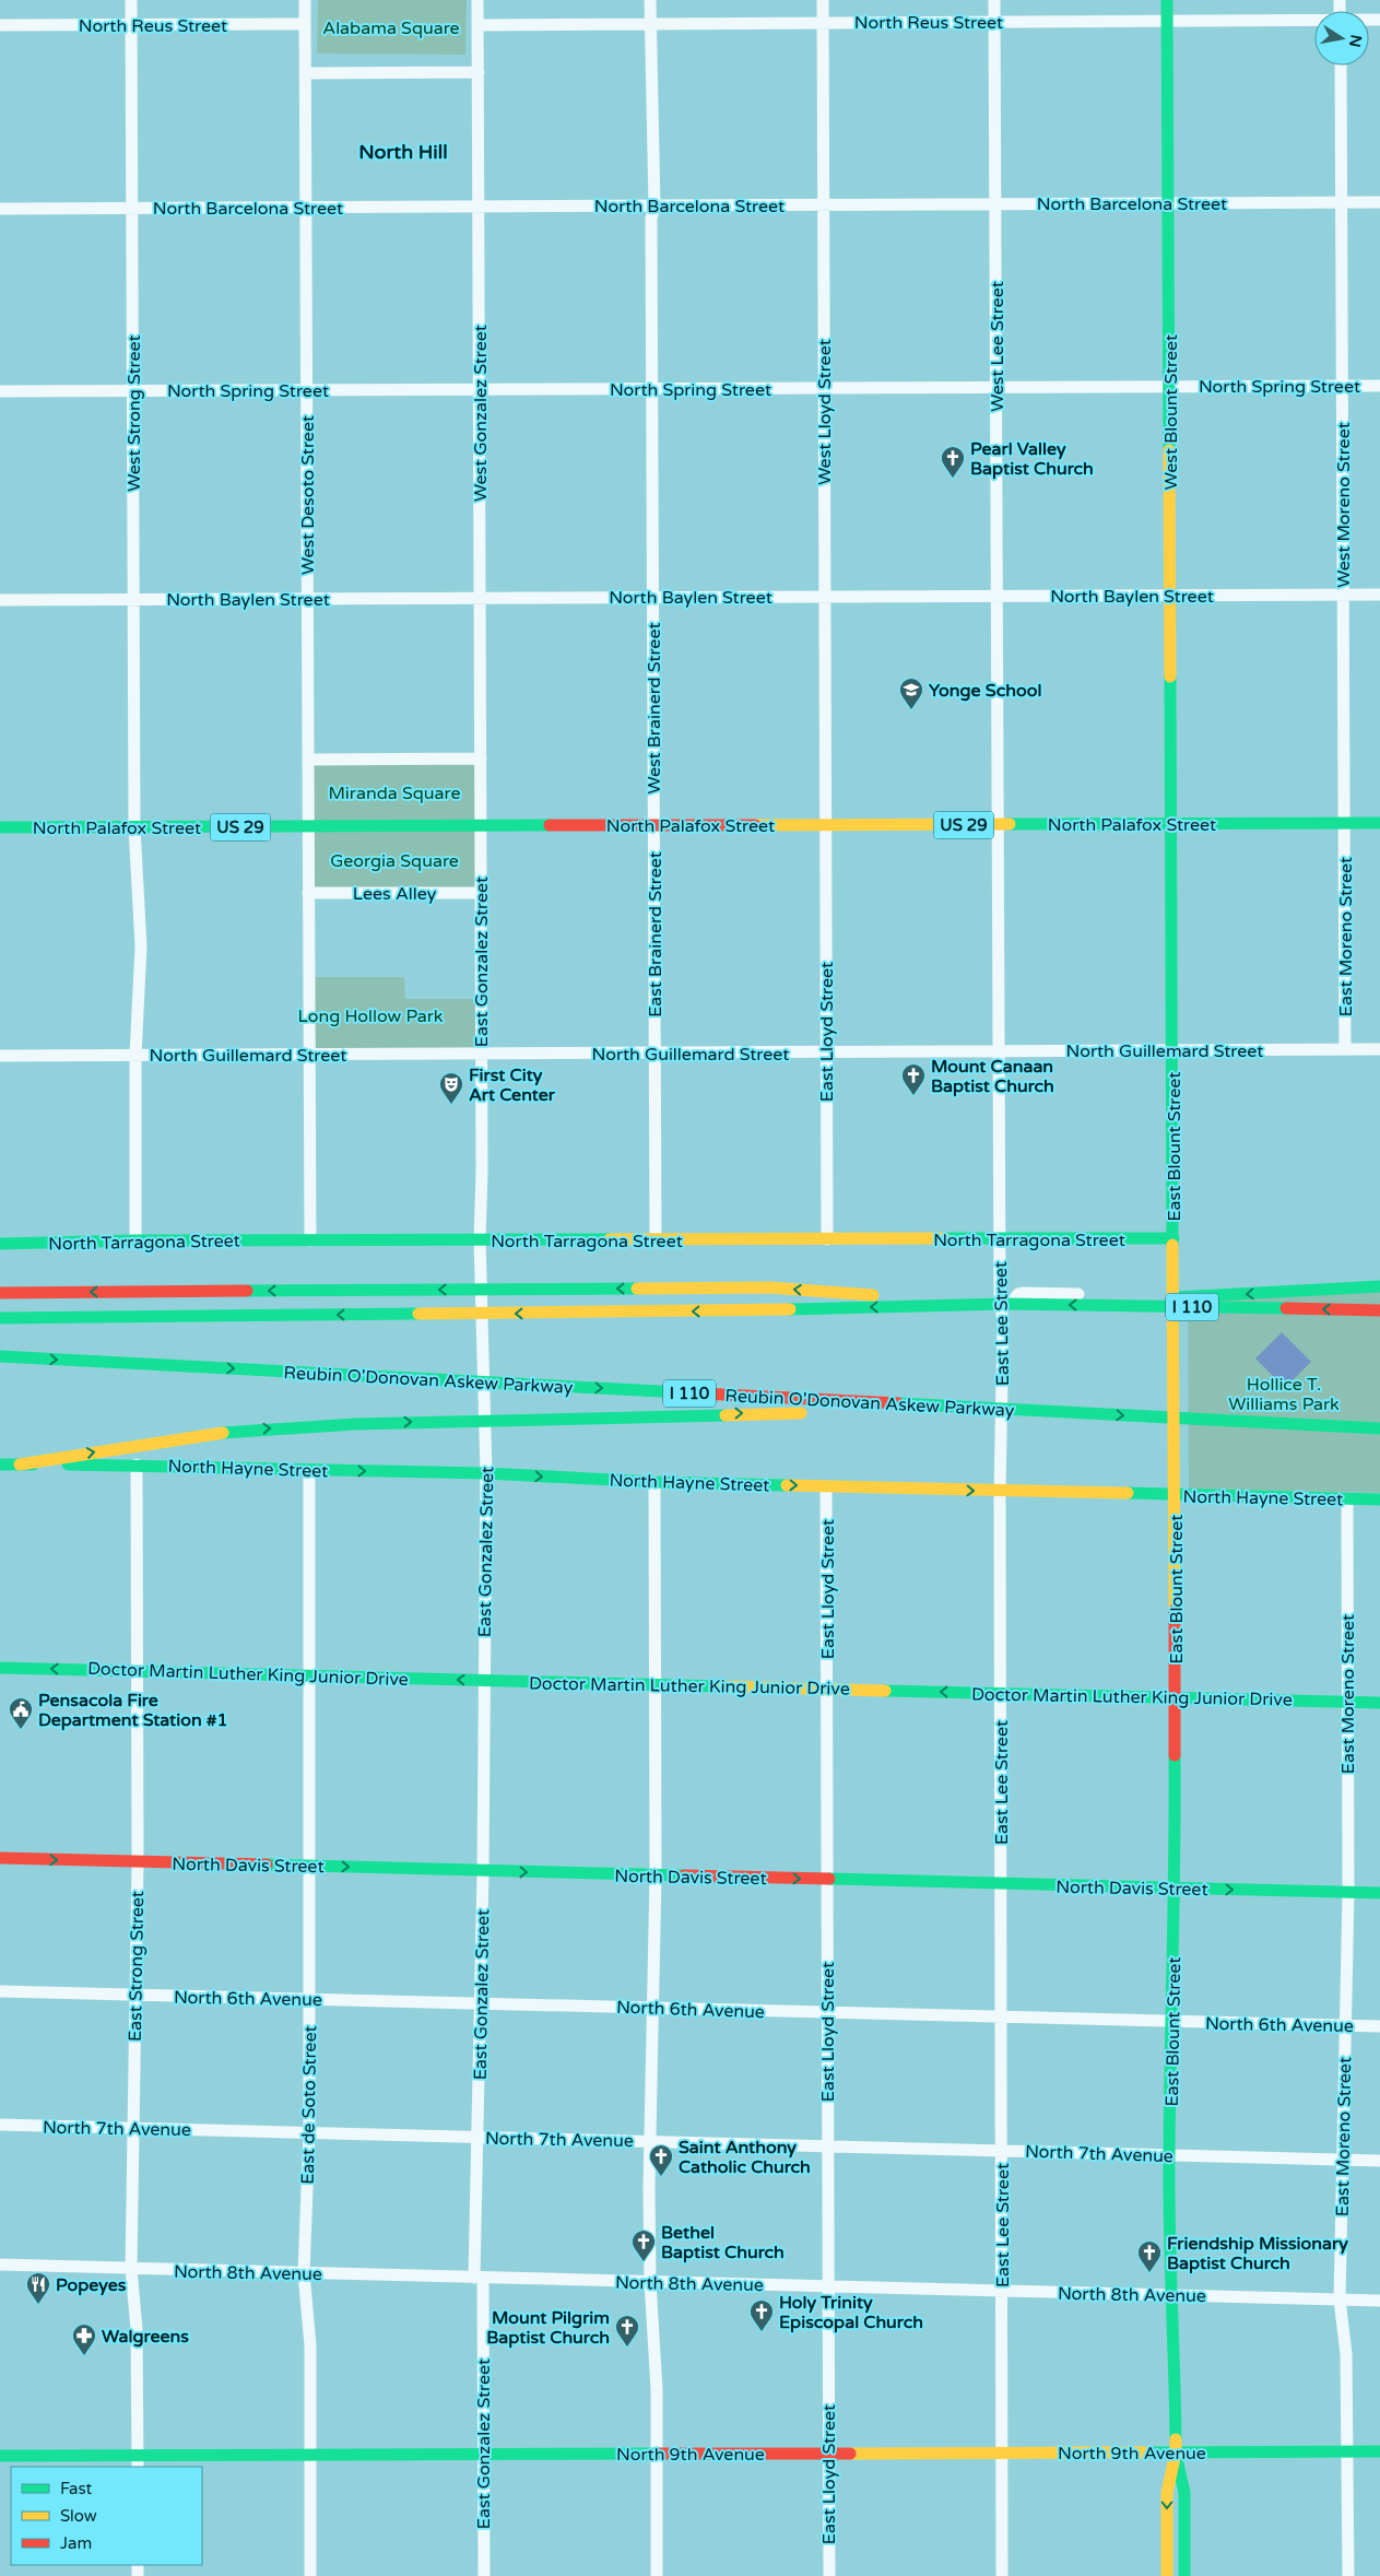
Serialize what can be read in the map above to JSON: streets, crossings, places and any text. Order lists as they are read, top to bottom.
{
  "streets": {
    "main road": [
      "West Blount Street",
      "North Palafox Street",
      "US 29",
      "East Blount Street",
      "North Tarragona Street",
      "I 110",
      "Reubin O'Donovan Askew Parkway",
      "North Hayne Street",
      "Doctor Martin Luther King Junior Drive",
      "North Davis Street",
      "North 9th Avenue"
    ],
    "street": [
      "North Reus Street",
      "North Barcelona Street",
      "West Lee Street",
      "North Spring Street",
      "West Lloyd Street",
      "West Strong Street",
      "West Gonzalez Street",
      "West Desoto Street",
      "West Moreno Street",
      "North Baylen Street",
      "West Brainerd Street",
      "Lees Alley",
      "East Brainerd Street",
      "East Moreno Street",
      "East Gonzalez Street",
      "East Lloyd Street",
      "North Guillemard Street",
      "East Lee Street",
      "East Strong Street",
      "North 6th Avenue",
      "East de Soto Street",
      "North 7th Avenue",
      "North 8th Avenue"
    ]
  },
  "crossings": [
    ["North Reus Street", "West Lee Street"],
    ["North Reus Street", "West Lloyd Street"],
    ["North Reus Street", "West Blount Street"],
    ["North Reus Street", "West Strong Street"],
    ["North Reus Street", "West Gonzalez Street"],
    ["North Reus Street", "West Desoto Street"],
    ["North Reus Street", "West Brainerd Street"],
    ["North Barcelona Street", "West Lee Street"],
    ["North Barcelona Street", "West Lloyd Street"],
    ["North Barcelona Street", "West Blount Street"],
    ["North Barcelona Street", "West Strong Street"],
    ["North Barcelona Street", "West Gonzalez Street"],
    ["North Barcelona Street", "West Desoto Street"],
    ["North Barcelona Street", "West Moreno Street"],
    ["North Barcelona Street", "West Brainerd Street"],
    ["West Lee Street", "North Spring Street"],
    ["West Lee Street", "North Baylen Street"],
    ["West Lee Street", "North Palafox Street"],
    ["West Lee Street", "East Lee Street"],
    ["North Spring Street", "West Lloyd Street"],
    ["North Spring Street", "West Blount Street"],
    ["North Spring Street", "West Strong Street"],
    ["North Spring Street", "West Gonzalez Street"],
    ["North Spring Street", "West Desoto Street"],
    ["North Spring Street", "West Moreno Street"],
    ["North Spring Street", "West Brainerd Street"],
    ["West Lloyd Street", "North Baylen Street"],
    ["West Lloyd Street", "North Palafox Street"],
    ["West Lloyd Street", "East Lloyd Street"],
    ["West Blount Street", "North Baylen Street"],
    ["West Blount Street", "North Palafox Street"],
    ["West Blount Street", "East Blount Street"],
    ["West Strong Street", "North Baylen Street"],
    ["West Strong Street", "North Palafox Street"],
    ["West Gonzalez Street", "North Baylen Street"],
    ["West Gonzalez Street", "North Palafox Street"],
    ["West Gonzalez Street", "East Gonzalez Street"],
    ["West Desoto Street", "North Baylen Street"],
    ["West Desoto Street", "North Palafox Street"],
    ["West Moreno Street", "North Baylen Street"],
    ["West Moreno Street", "North Palafox Street"],
    ["West Moreno Street", "East Moreno Street"],
    ["North Baylen Street", "West Brainerd Street"],
    ["West Brainerd Street", "North Palafox Street"],
    ["West Brainerd Street", "East Brainerd Street"],
    ["North Palafox Street", "East Brainerd Street"],
    ["North Palafox Street", "East Moreno Street"],
    ["North Palafox Street", "East Gonzalez Street"],
    ["North Palafox Street", "East Lloyd Street"],
    ["North Palafox Street", "East Blount Street"],
    ["North Palafox Street", "East Lee Street"],
    ["Lees Alley", "East Gonzalez Street"],
    ["East Brainerd Street", "North Guillemard Street"],
    ["East Brainerd Street", "North Tarragona Street"],
    ["East Moreno Street", "North Guillemard Street"],
    ["East Moreno Street", "North Hayne Street"],
    ["East Moreno Street", "Doctor Martin Luther King Junior Drive"],
    ["East Moreno Street", "North Davis Street"],
    ["East Moreno Street", "North 6th Avenue"],
    ["East Moreno Street", "North 7th Avenue"],
    ["East Moreno Street", "North 8th Avenue"],
    ["East Moreno Street", "North 9th Avenue"],
    ["East Gonzalez Street", "North Guillemard Street"],
    ["East Gonzalez Street", "North Tarragona Street"],
    ["East Gonzalez Street", "North Hayne Street"],
    ["East Gonzalez Street", "Doctor Martin Luther King Junior Drive"],
    ["East Gonzalez Street", "North Davis Street"],
    ["East Gonzalez Street", "North 6th Avenue"],
    ["East Gonzalez Street", "North 7th Avenue"],
    ["East Gonzalez Street", "North 8th Avenue"],
    ["East Gonzalez Street", "North 9th Avenue"],
    ["East Lloyd Street", "North Guillemard Street"],
    ["East Lloyd Street", "North Tarragona Street"],
    ["East Lloyd Street", "North Hayne Street"],
    ["East Lloyd Street", "Doctor Martin Luther King Junior Drive"],
    ["East Lloyd Street", "North Davis Street"],
    ["East Lloyd Street", "North 6th Avenue"],
    ["East Lloyd Street", "North 7th Avenue"],
    ["East Lloyd Street", "North 8th Avenue"],
    ["East Lloyd Street", "North 9th Avenue"],
    ["North Guillemard Street", "East Blount Street"],
    ["North Guillemard Street", "East Lee Street"],
    ["East Blount Street", "North Tarragona Street"],
    ["East Blount Street", "North Hayne Street"],
    ["East Blount Street", "Doctor Martin Luther King Junior Drive"],
    ["East Blount Street", "North Davis Street"],
    ["East Blount Street", "North 6th Avenue"],
    ["East Blount Street", "North 7th Avenue"],
    ["East Blount Street", "North 8th Avenue"],
    ["East Blount Street", "North 9th Avenue"],
    ["North Tarragona Street", "East Lee Street"],
    ["East Lee Street", "North Hayne Street"],
    ["East Lee Street", "Doctor Martin Luther King Junior Drive"],
    ["East Lee Street", "North Davis Street"],
    ["East Lee Street", "North 6th Avenue"],
    ["East Lee Street", "North 7th Avenue"],
    ["East Lee Street", "North 8th Avenue"],
    ["East Lee Street", "North 9th Avenue"],
    ["North Hayne Street", "East Strong Street"],
    ["North Hayne Street", "East de Soto Street"],
    ["Doctor Martin Luther King Junior Drive", "East Strong Street"],
    ["Doctor Martin Luther King Junior Drive", "East de Soto Street"],
    ["North Davis Street", "East Strong Street"],
    ["North Davis Street", "East de Soto Street"],
    ["East Strong Street", "North 6th Avenue"],
    ["East Strong Street", "North 7th Avenue"],
    ["East Strong Street", "North 8th Avenue"],
    ["East Strong Street", "North 9th Avenue"],
    ["North 6th Avenue", "East de Soto Street"],
    ["East de Soto Street", "North 7th Avenue"],
    ["East de Soto Street", "North 8th Avenue"],
    ["East de Soto Street", "North 9th Avenue"]
  ],
  "one_way": ["Doctor Martin Luther King Junior Drive", "North Davis Street"],
  "districts": ["North Hill"],
  "parks": [
    "Alabama Square",
    "Miranda Square",
    "Georgia Square",
    "Long Hollow Park",
    "Hollice T. Williams Park"
  ],
  "places": {
    "church": [
      "Pearl Valley Baptist Church",
      "Mount Canaan Baptist Church",
      "Saint Anthony Catholic Church",
      "Bethel Baptist Church",
      "Friendship Missionary Baptist Church",
      "Holy Trinity Episcopal Church",
      "Mount Pilgrim Baptist Church"
    ],
    "school or university": ["Yonge School"],
    "theatre": ["First City Art Center"],
    "public building": ["Pensacola Fire Department Station #1"],
    "restaurant": ["Popeyes"],
    "pharmacy": ["Walgreens"]
  },
  "legend": ["Fast", "Slow", "Jam"],
  "north": "right"
}
